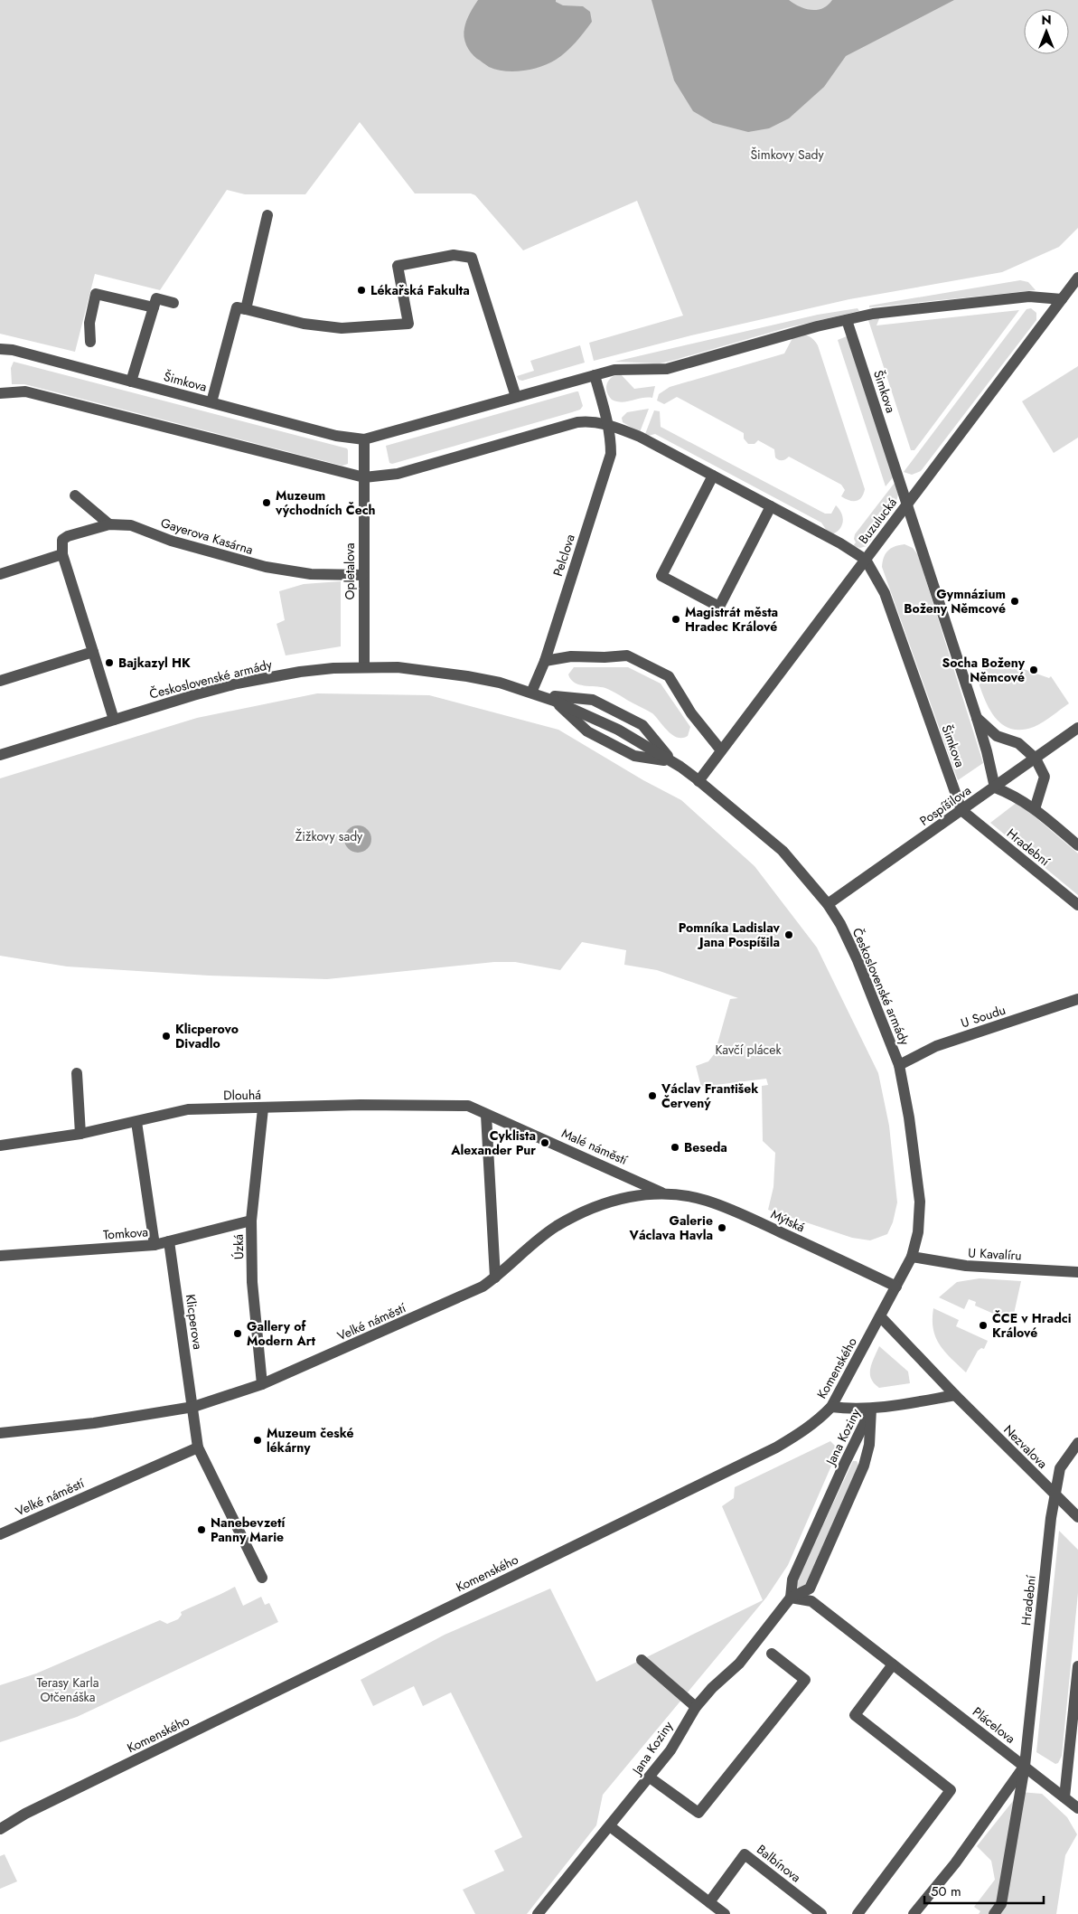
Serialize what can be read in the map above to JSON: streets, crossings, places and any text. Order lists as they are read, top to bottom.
{
  "streets": {
    "street": [
      "Šimkova",
      "Buzulucká",
      "Gayerova Kasárna",
      "Pelclova",
      "Opletalova",
      "Československé armády",
      "Pospíšilova",
      "Hradební",
      "U Soudu",
      "Dlouhá",
      "Malé náměstí",
      "Mýtská",
      "Tomkova",
      "Úzká",
      "U Kavalíru",
      "Klicperova",
      "Velké náměstí",
      "Komenského",
      "Jana Koziny",
      "Nezvalova",
      "Plácelova",
      "Balbínova"
    ]
  },
  "crossings": [
    ["Šimkova", "Buzulucká"],
    ["Šimkova", "Pelclova"],
    ["Šimkova", "Opletalova"],
    ["Šimkova", "Pospíšilova"],
    ["Šimkova", "Hradební"],
    ["Buzulucká", "Československé armády"],
    ["Gayerova Kasárna", "Opletalova"],
    ["Pelclova", "Československé armády"],
    ["Opletalova", "Československé armády"],
    ["Československé armády", "Pospíšilova"],
    ["Československé armády", "U Soudu"],
    ["Československé armády", "Mýtská"],
    ["Československé armády", "U Kavalíru"],
    ["Československé armády", "Komenského"],
    ["Pospíšilova", "Hradební"],
    ["Hradební", "Nezvalova"],
    ["Hradební", "Plácelova"],
    ["Dlouhá", "Malé náměstí"],
    ["Dlouhá", "Úzká"],
    ["Malé náměstí", "Mýtská"],
    ["Mýtská", "Komenského"],
    ["Tomkova", "Úzká"],
    ["Tomkova", "Klicperova"],
    ["Úzká", "Velké náměstí"],
    ["Klicperova", "Velké náměstí"],
    ["Komenského", "Nezvalova"],
    ["Jana Koziny", "Plácelova"]
  ],
  "parks": [
    "Šimkovy Sady",
    "Žižkovy sady",
    "Kavčí plácek",
    "Terasy Karla Otčenáška"
  ],
  "places": [
    "Lékařská Fakulta",
    "Muzeum východních Čech",
    "Gymnázium Boženy Němcové",
    "Magistrát města Hradec Králové",
    "Bajkazyl HK",
    "Socha Boženy Němcové",
    "Pomníka Ladislav Jana Pospíšila",
    "Klicperovo Divadlo",
    "Václav František Červený",
    "Cyklista Alexander Pur",
    "Beseda",
    "Galerie Václava Havla",
    "ČCE v Hradci Králové",
    "Gallery of Modern Art",
    "Muzeum české lékárny",
    "Nanebevzetí Panny Marie"
  ],
  "scale_bar": "50 m",
  "north": "top"
}
